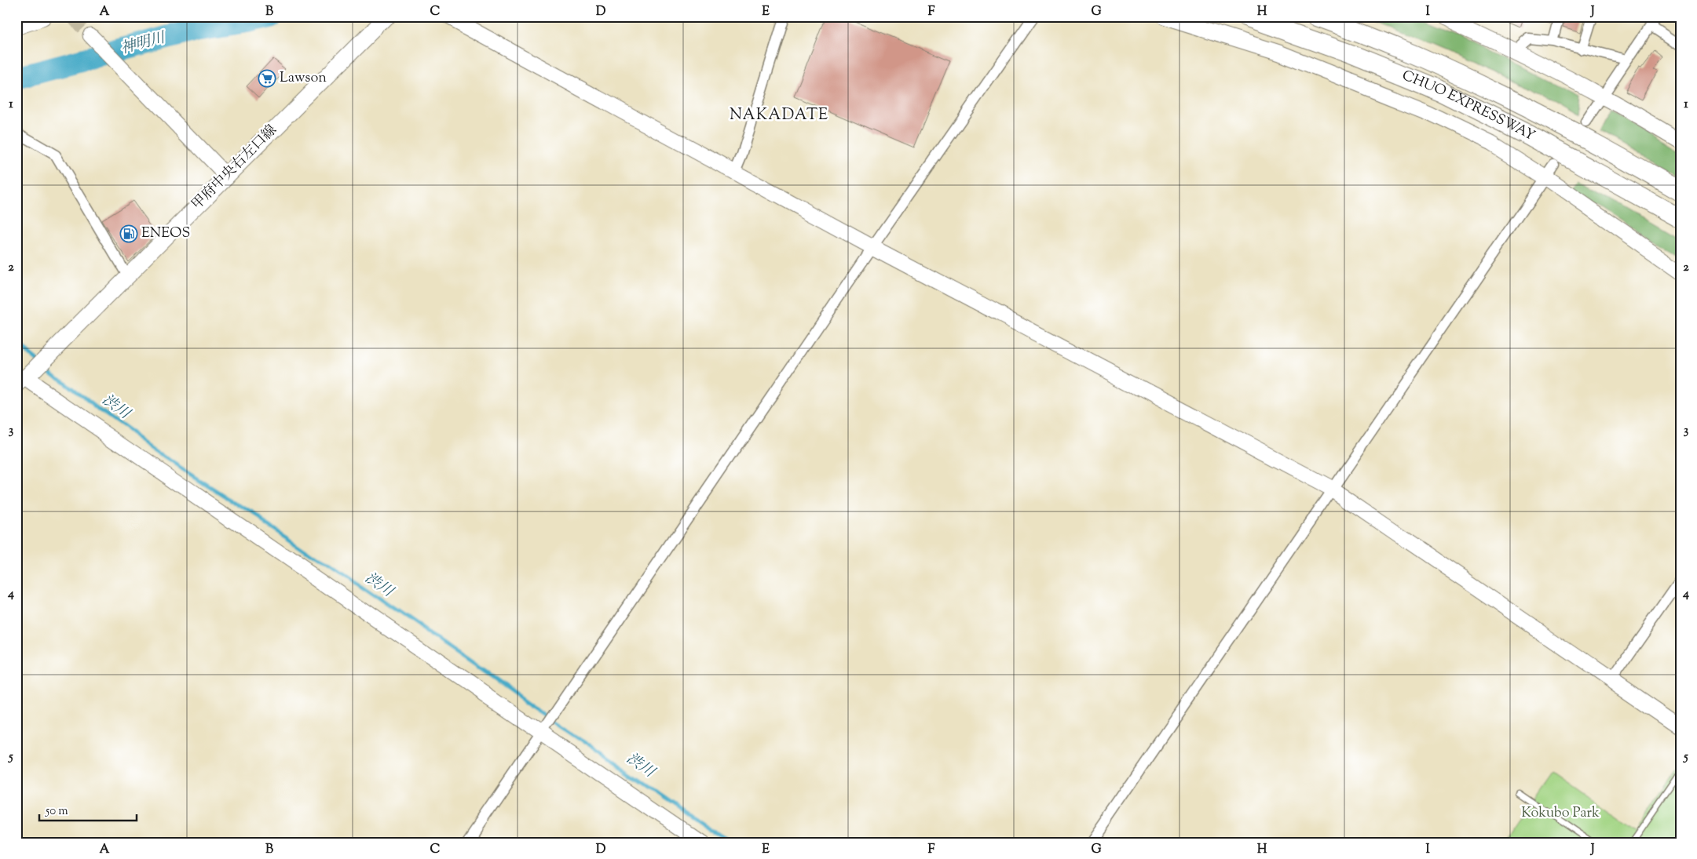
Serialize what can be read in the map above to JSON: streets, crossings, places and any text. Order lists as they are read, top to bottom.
{
  "streets": {
    "highway": ["CHUO EXPRESSWAY"],
    "main road": ["甲府中央右左口線"]
  },
  "districts": ["NAKADATE"],
  "water": ["神明川", "渋川"],
  "parks": ["Kokubo Park"],
  "places": {
    "supermarket": ["Lawson"],
    "fuel station": ["ENEOS"]
  },
  "scale_bar": "50 m",
  "grid": {
    "columns": [
      "A",
      "B",
      "C",
      "D",
      "E",
      "F",
      "G",
      "H",
      "I",
      "J"
    ],
    "rows": [
      "1",
      "2",
      "3",
      "4",
      "5"
    ]
  }
}
